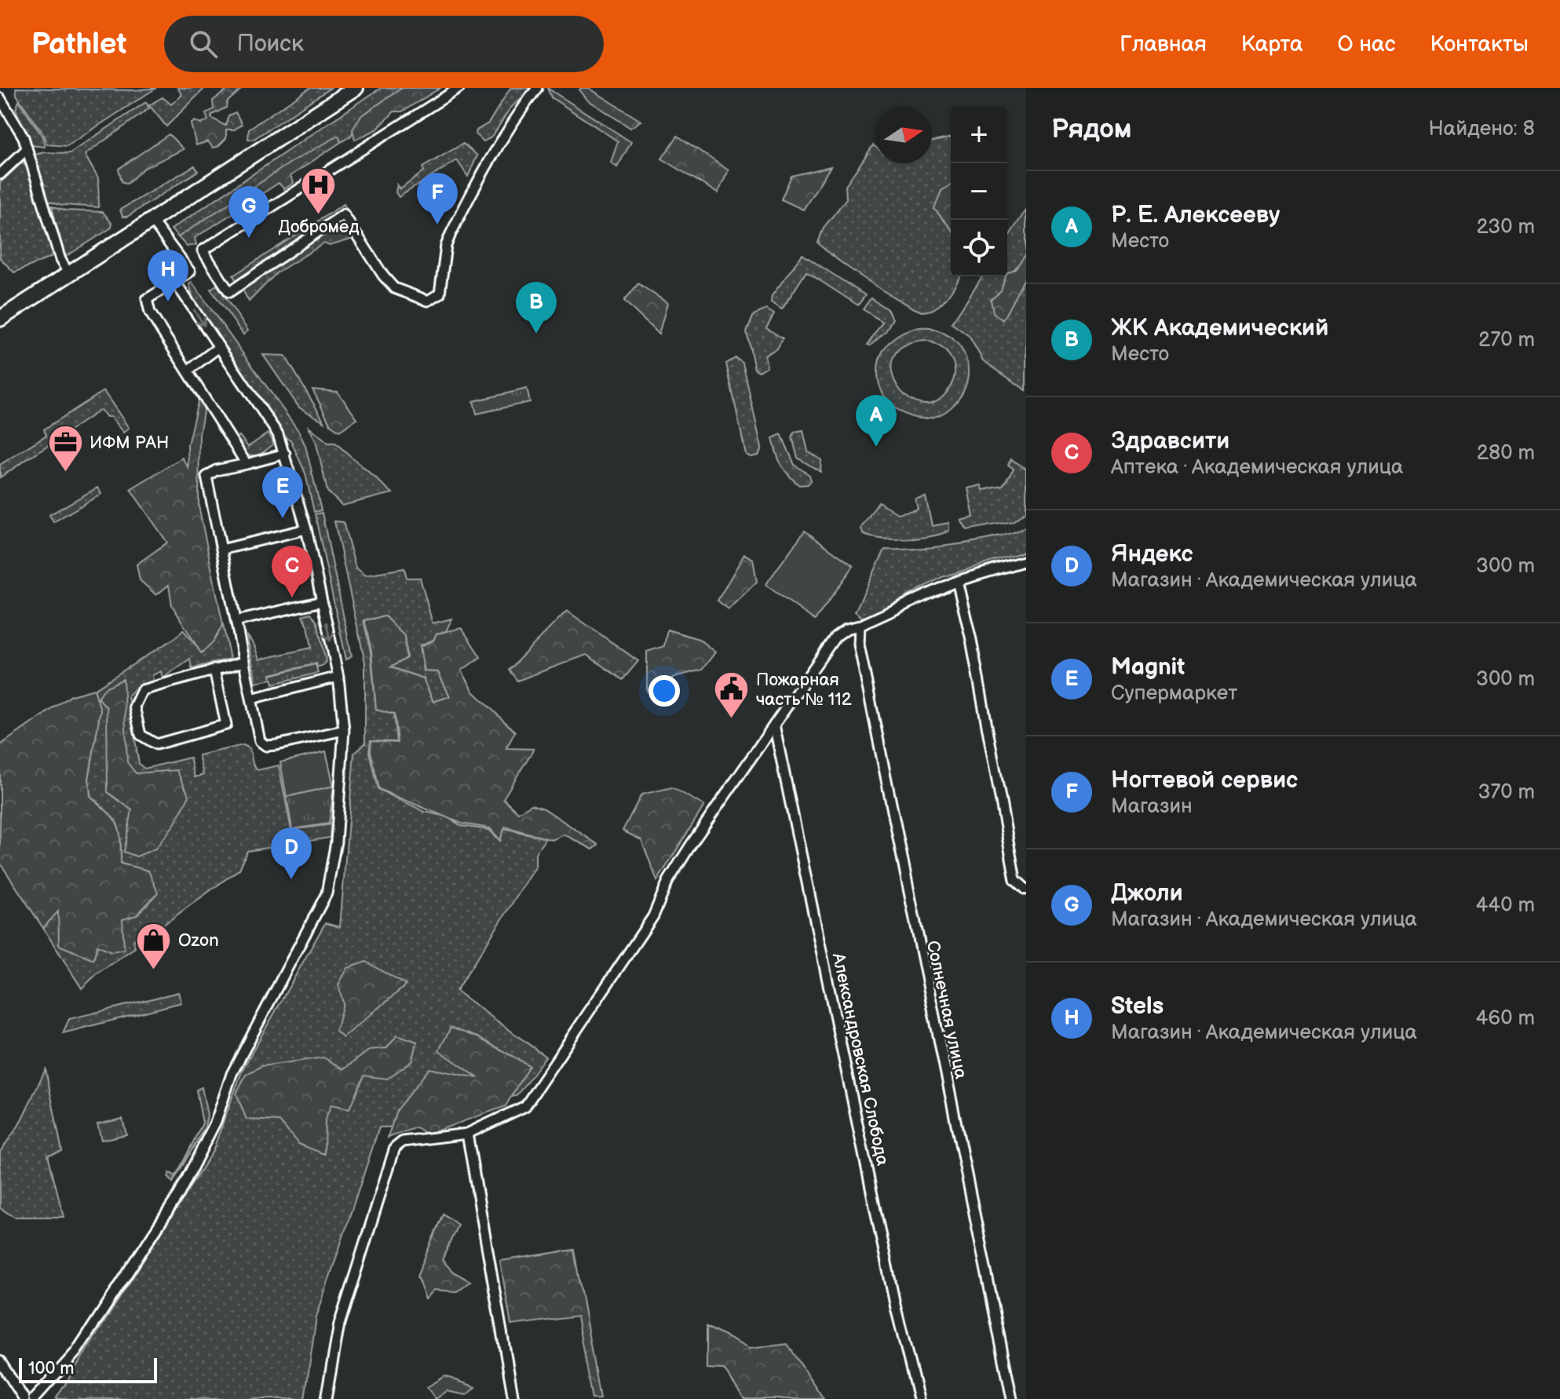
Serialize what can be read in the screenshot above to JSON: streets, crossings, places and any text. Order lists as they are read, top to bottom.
{
  "streets": {
    "street": ["Солнечная улица", "Александровская Слобода"]
  },
  "places": {
    "hospital": ["Добромед"],
    "office": ["ИФМ РАН"],
    "public building": ["Пожарная часть № 112"],
    "shop": ["Ozon"]
  },
  "scale_bar": "100 m",
  "north": "right",
  "page": {
    "header": "Pathlet",
    "search": "Поиск",
    "nav": [
      "Главная",
      "Карта",
      "О нас",
      "Контакты"
    ],
    "heading": ["Рядом", "Найдено: 8"],
    "map_buttons": ["+", "−"],
    "list": [
      {
        "mark": "A",
        "name": "Р. Е. Алексееву",
        "note": "Место",
        "value": "230 m"
      },
      {
        "mark": "B",
        "name": "ЖК Академический",
        "note": "Место",
        "value": "270 m"
      },
      {
        "mark": "C",
        "name": "Здравсити",
        "note": "Аптека · Академическая улица",
        "value": "280 m"
      },
      {
        "mark": "D",
        "name": "Яндекс",
        "note": "Магазин · Академическая улица",
        "value": "300 m"
      },
      {
        "mark": "E",
        "name": "Magnit",
        "note": "Супермаркет",
        "value": "300 m"
      },
      {
        "mark": "F",
        "name": "Ногтевой сервис",
        "note": "Магазин",
        "value": "370 m"
      },
      {
        "mark": "G",
        "name": "Джоли",
        "note": "Магазин · Академическая улица",
        "value": "440 m"
      },
      {
        "mark": "H",
        "name": "Stels",
        "note": "Магазин · Академическая улица",
        "value": "460 m"
      }
    ],
    "pins": [
      "F",
      "G",
      "H",
      "B",
      "A",
      "E",
      "C",
      "D"
    ],
    "scale": "100 m"
  }
}
